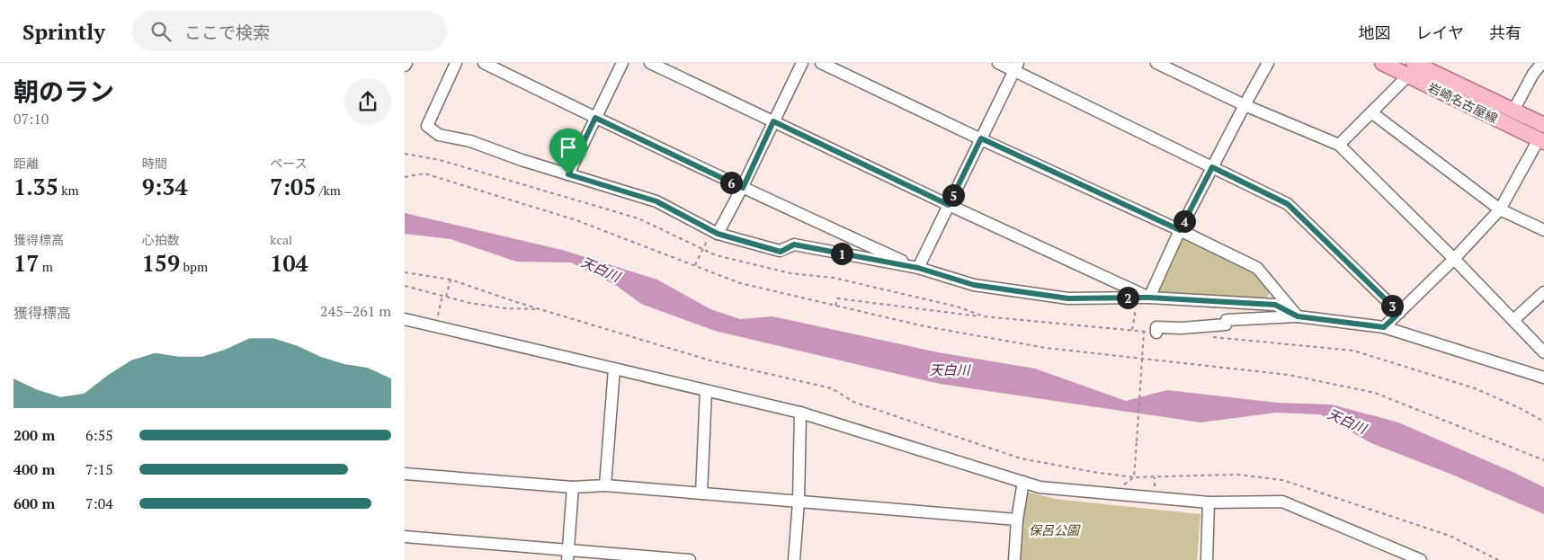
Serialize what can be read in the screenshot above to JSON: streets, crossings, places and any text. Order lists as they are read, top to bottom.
{
  "streets": {
    "main road": ["岩崎名古屋線"]
  },
  "water": ["天白川"],
  "parks": ["保呂公園"],
  "page": {
    "header": "Sprintly",
    "search": "ここで検索",
    "nav": ["地図", "レイヤ", "共有"],
    "heading": ["朝のラン", "07:10"],
    "stats": [
      ["距離", "1.35 km"],
      ["時間", "9:34"],
      ["ペース", "7:05 /km"],
      ["獲得標高", "17 m"],
      ["心拍数", "159 bpm"],
      ["kcal", "104"]
    ],
    "pins": [
      "6",
      "5",
      "4",
      "1",
      "2",
      "3"
    ],
    "chart": ["獲得標高", "245–261 m"],
    "list": [
      {
        "name": "200 m",
        "note": "6:55"
      },
      {
        "name": "400 m",
        "note": "7:15"
      },
      {
        "name": "600 m",
        "note": "7:04"
      }
    ]
  }
}
